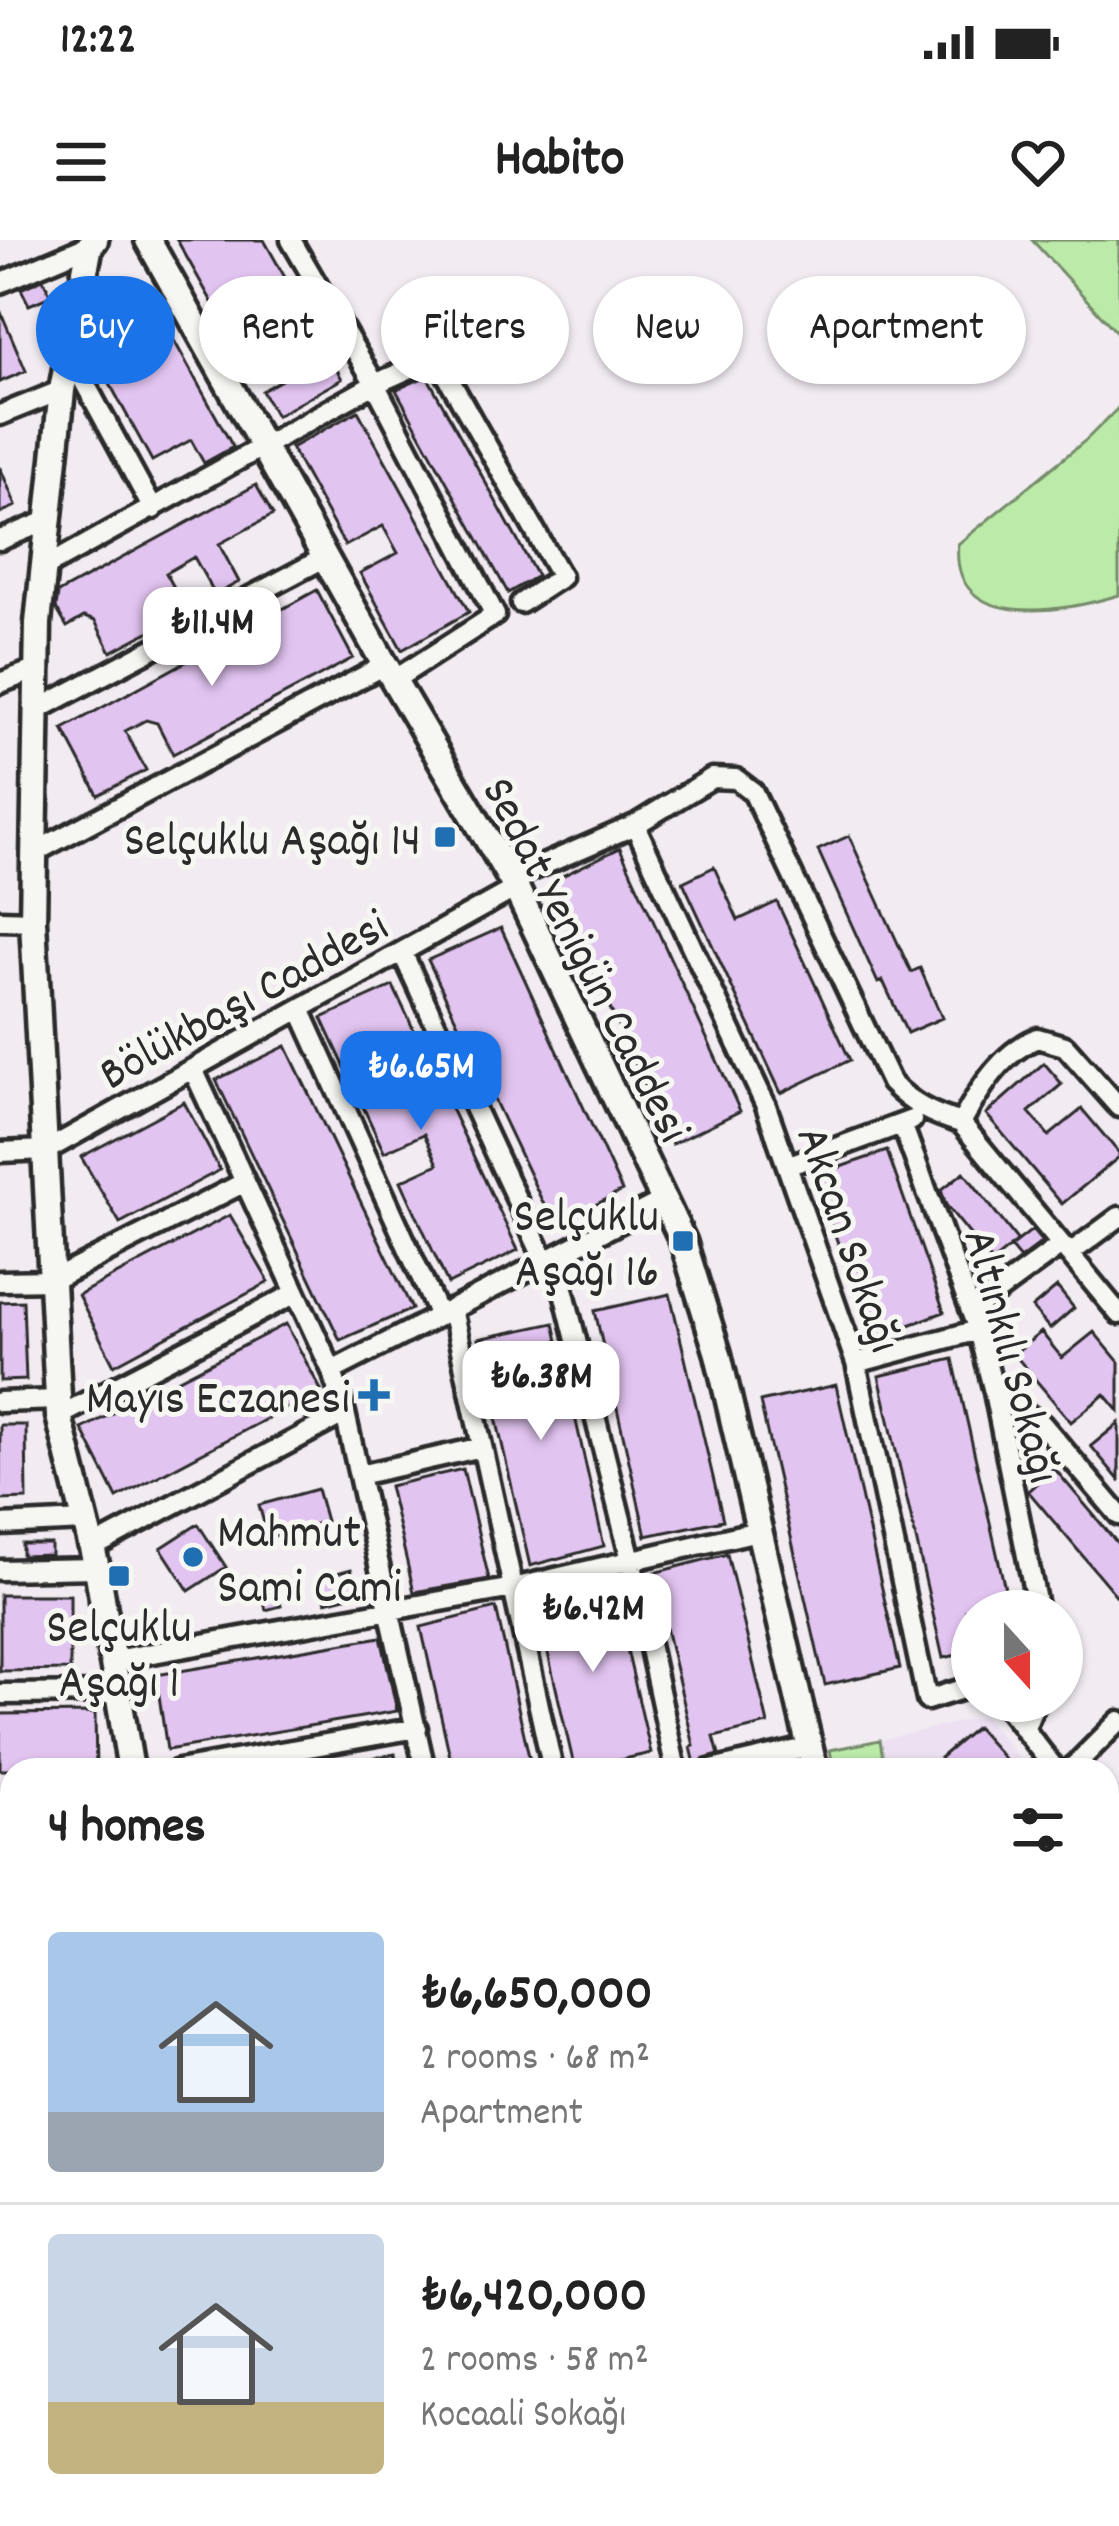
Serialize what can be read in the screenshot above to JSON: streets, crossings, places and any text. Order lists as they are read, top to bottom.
{
  "streets": {
    "street": [
      "Sedat Yenigün Caddesi",
      "Bölükbaşı Caddesi",
      "Akcan Sokağı",
      "Altınkılı Sokağı"
    ]
  },
  "crossings": [
    ["Sedat Yenigün Caddesi", "Bölükbaşı Caddesi"],
    ["Bölükbaşı Caddesi", "Akcan Sokağı"]
  ],
  "places": {
    "transit": ["Selçuklu Aşağı 14", "Selçuklu Aşağı 16", "Selçuklu Aşağı 1"],
    "health": ["Mayıs Eczanesi"],
    "other": ["Mahmut Sami Cami"]
  },
  "north": "bottom",
  "page": {
    "status": "12:22",
    "header": "Habito",
    "chip": [
      "Buy",
      "Rent",
      "Filters",
      "New",
      "Apartment"
    ],
    "price": [
      "₺11.4M",
      "₺6.65M",
      "₺6.38M",
      "₺6.42M"
    ],
    "heading": "4 homes",
    "list": [
      {
        "name": "₺6,650,000",
        "note": "2 rooms · 68 m² · Apartment"
      },
      {
        "name": "₺6,420,000",
        "note": "2 rooms · 58 m² · Kocaali Sokağı"
      }
    ]
  }
}
